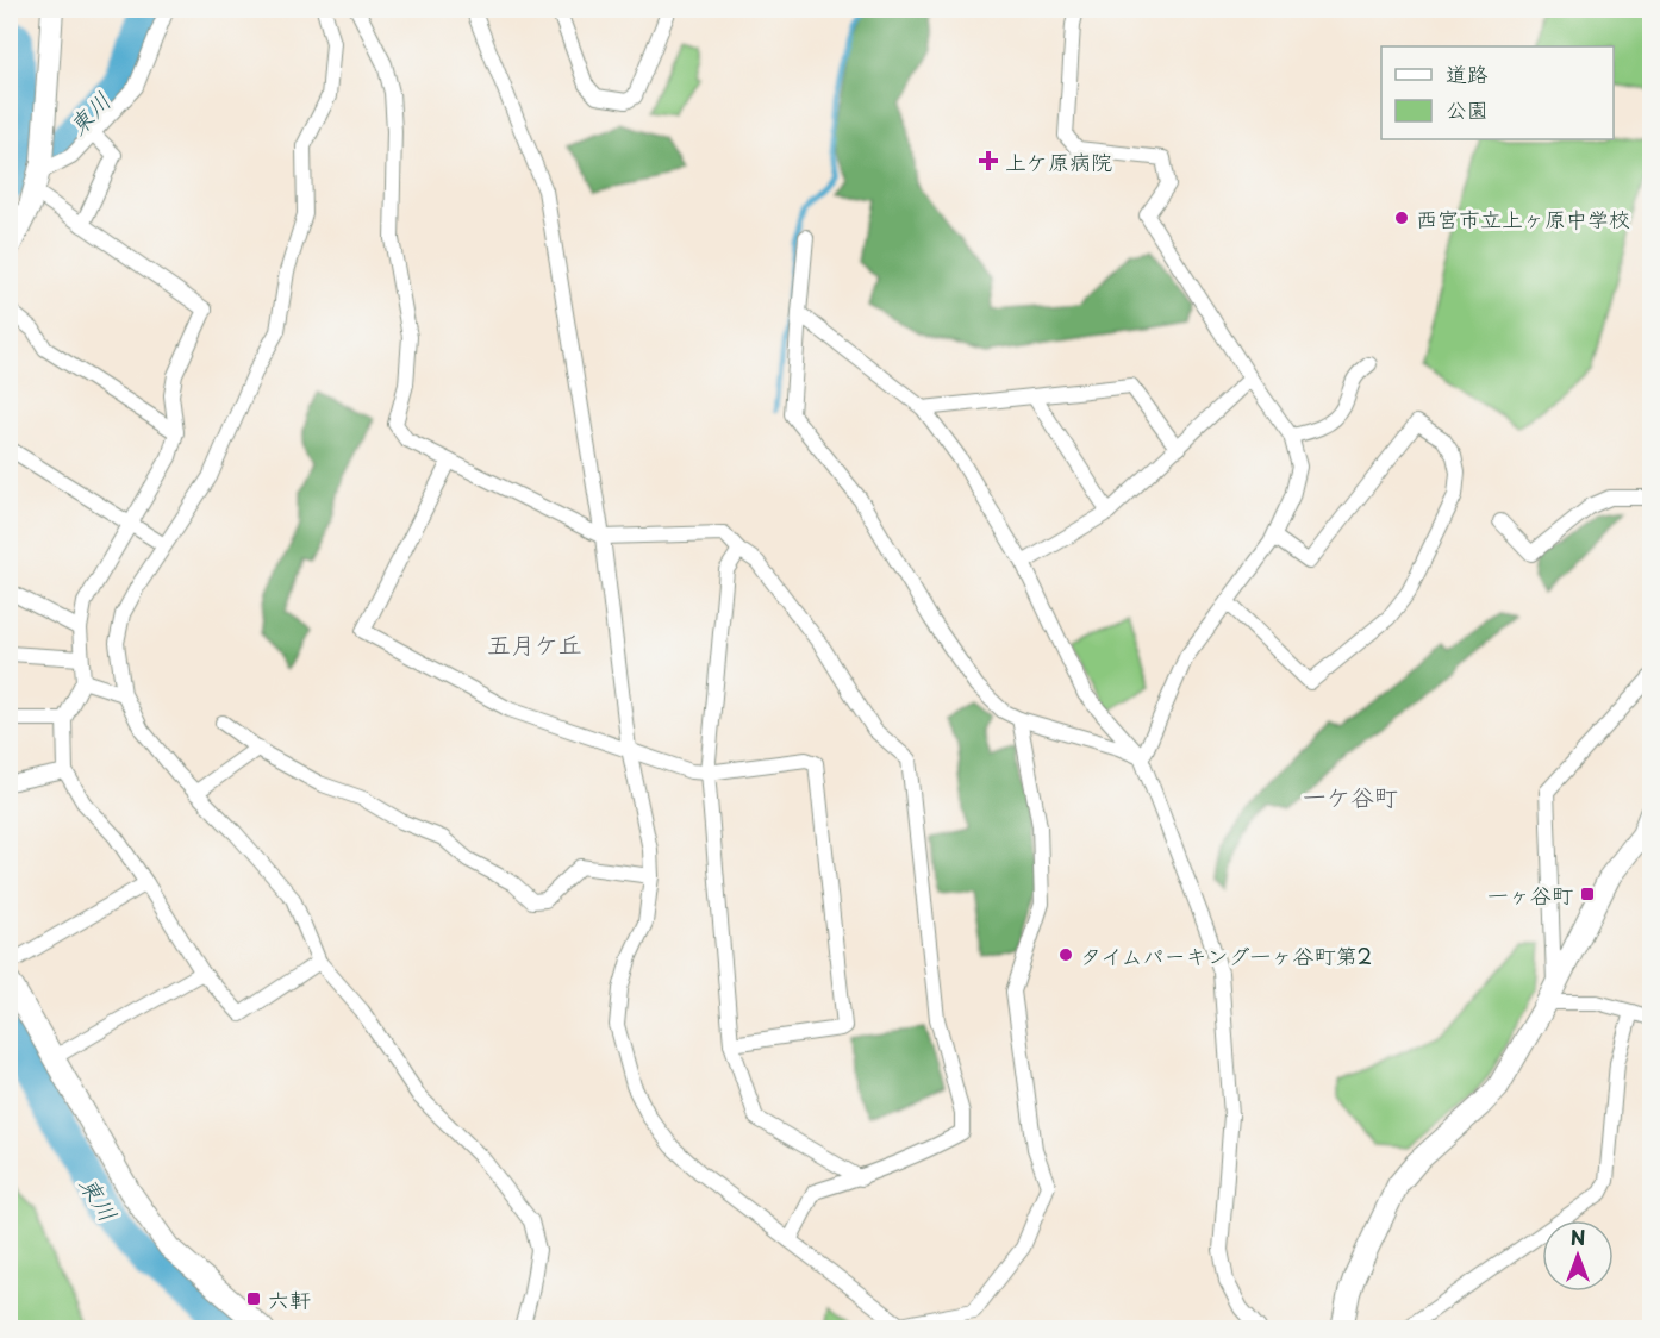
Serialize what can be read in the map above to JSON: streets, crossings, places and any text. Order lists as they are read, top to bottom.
{
  "districts": ["五月ケ丘", "一ケ谷町"],
  "water": ["東川"],
  "places": {
    "health": ["上ケ原病院"],
    "other": ["西宮市立上ヶ原中学校", "タイムパーキング一ヶ谷町第2"],
    "transit": ["一ヶ谷町", "六軒"]
  },
  "legend": ["道路", "公園"],
  "north": "top"
}
